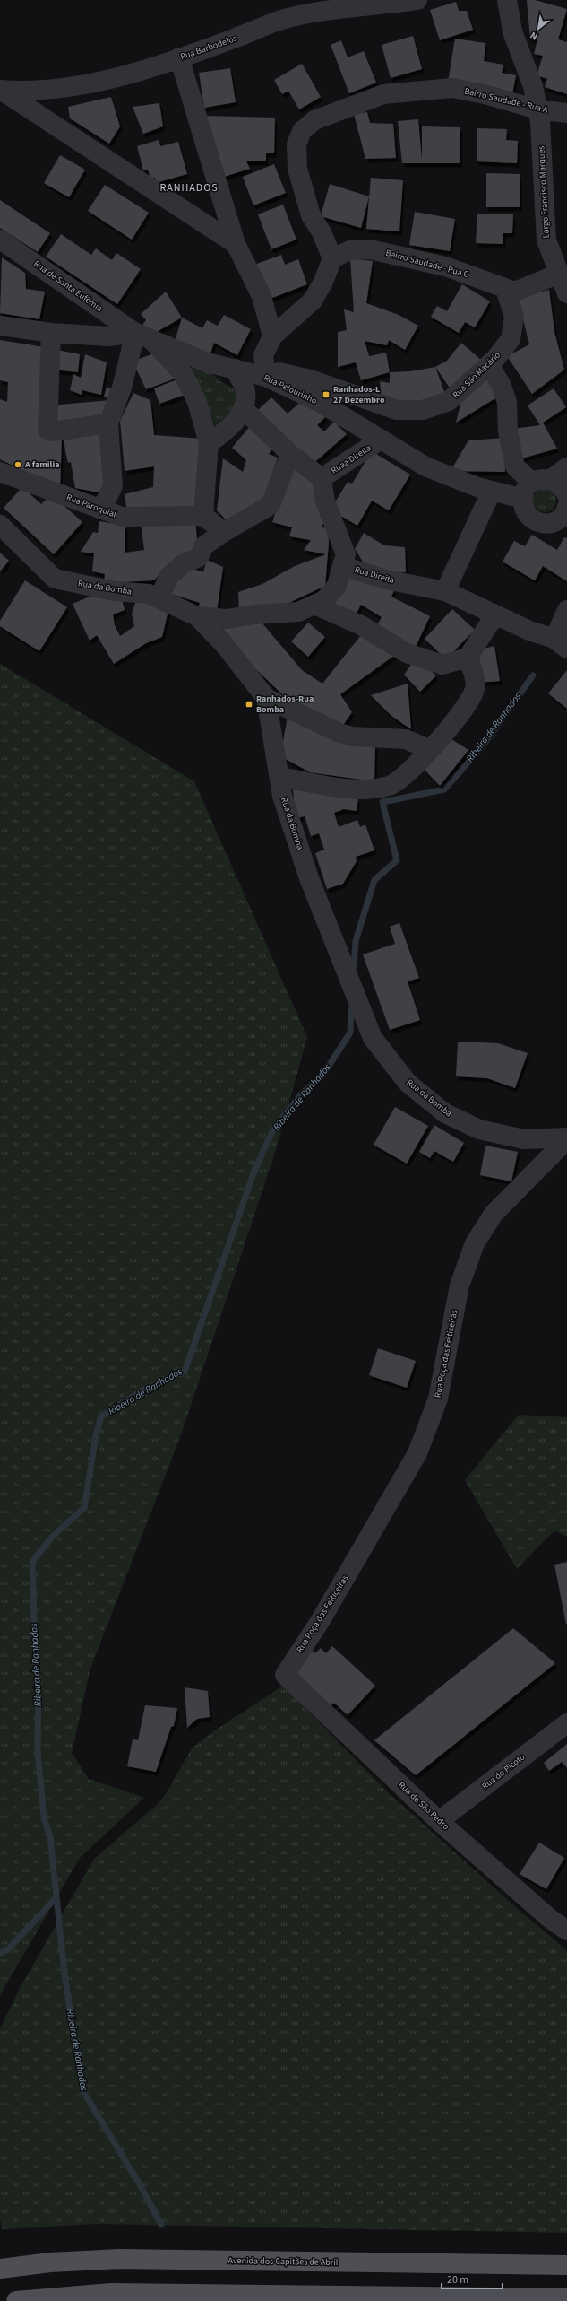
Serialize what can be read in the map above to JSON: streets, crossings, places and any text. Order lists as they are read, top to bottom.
{
  "streets": {
    "main road": ["Avenida dos Capitães de Abril"],
    "street": [
      "Rua Barbodelos",
      "Bairro Saudade - Rua A",
      "Largo Francisco Marques",
      "Bairro Saudade - Rua C",
      "Rua de Santa Eufêmia",
      "Rua São Macário",
      "Rua Pelourinho",
      "Ruaa Direita",
      "Rua Paroquial",
      "Rua Direita",
      "Rua da Bomba",
      "Rua Poça das Feiticeiras",
      "Rua do Picoto",
      "Rua de São Pedro"
    ]
  },
  "crossings": [
    ["Bairro Saudade - Rua A", "Largo Francisco Marques"],
    ["Bairro Saudade - Rua A", "Bairro Saudade - Rua C"],
    ["Largo Francisco Marques", "Bairro Saudade - Rua C"],
    ["Bairro Saudade - Rua C", "Rua São Macário"],
    ["Rua de Santa Eufêmia", "Rua Pelourinho"],
    ["Rua São Macário", "Rua Pelourinho"],
    ["Rua Pelourinho", "Ruaa Direita"],
    ["Ruaa Direita", "Rua Direita"],
    ["Rua da Bomba", "Rua Poça das Feiticeiras"],
    ["Rua Poça das Feiticeiras", "Rua de São Pedro"],
    ["Rua do Picoto", "Rua de São Pedro"]
  ],
  "districts": ["RANHADOS"],
  "water": ["Ribeira de Ranhados"],
  "places": {
    "transit": ["Ranhados-L 27 Dezembro", "Ranhados-Rua Bomba"],
    "other": ["A familia"]
  },
  "scale_bar": "20 m",
  "north": "bottom left"
}
